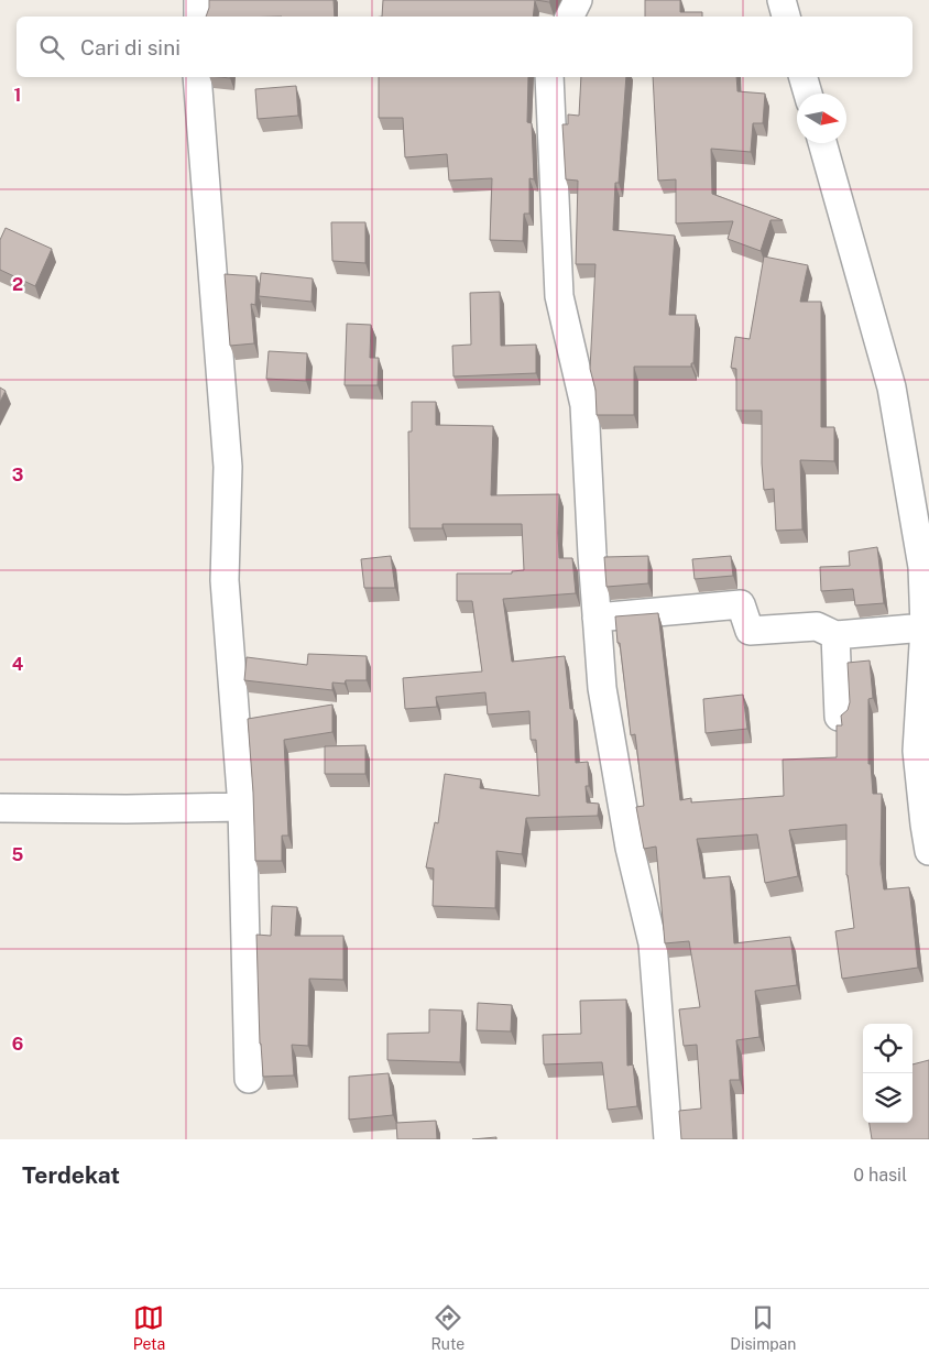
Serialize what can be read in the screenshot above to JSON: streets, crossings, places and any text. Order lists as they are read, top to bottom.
{
  "north": "right",
  "page": {
    "search": "Cari di sini",
    "heading": ["Terdekat", "0 hasil"],
    "nav": ["Peta", "Rute", "Disimpan"]
  },
  "grid": {
    "rows": [
      "1",
      "2",
      "3",
      "4",
      "5",
      "6"
    ]
  }
}
